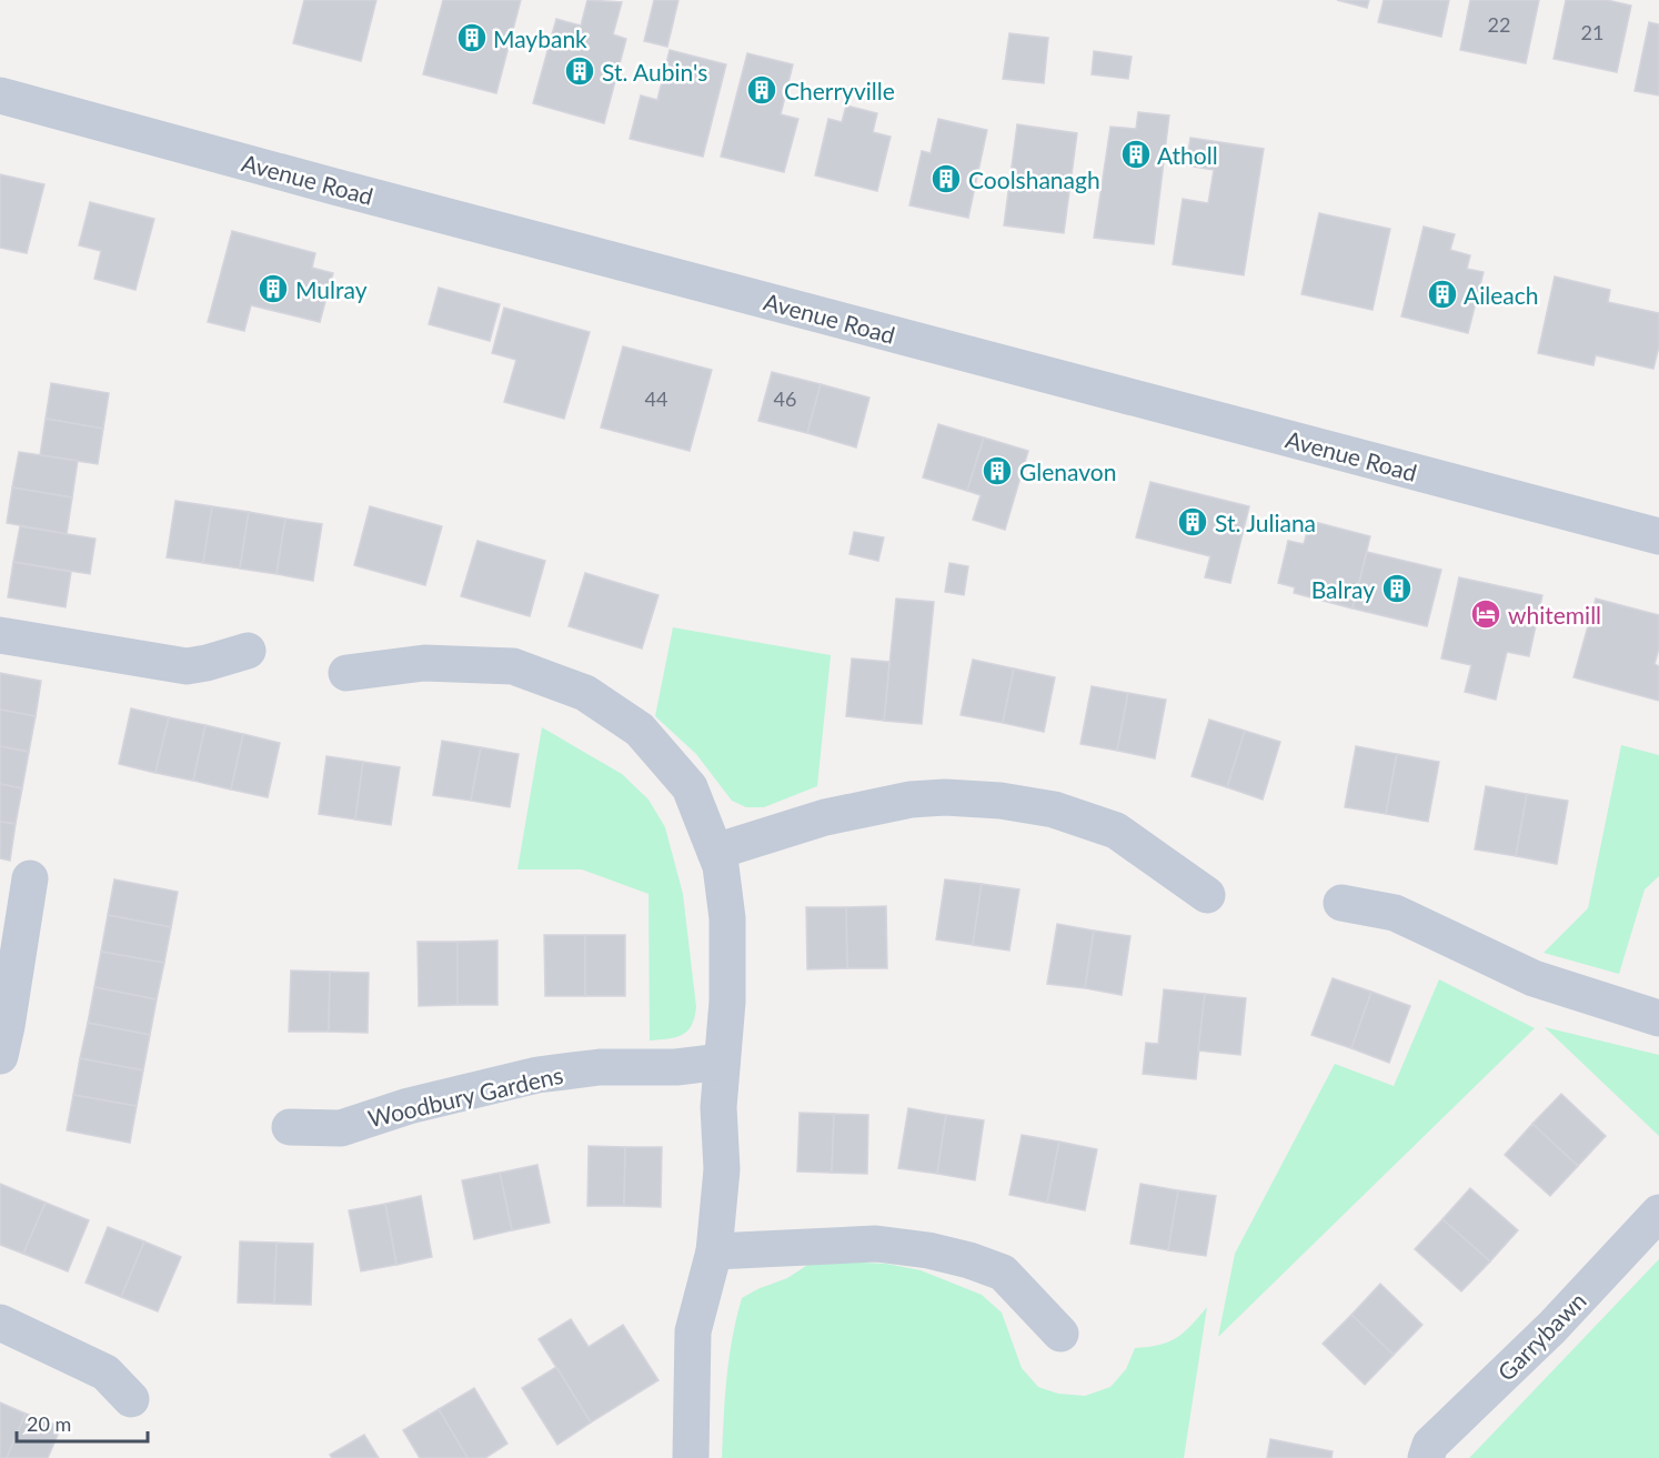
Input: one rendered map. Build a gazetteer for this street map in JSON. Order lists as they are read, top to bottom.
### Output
{
  "streets": {
    "street": ["Avenue Road", "Woodbury Gardens", "Garrybawn"]
  },
  "places": {
    "building": [
      "Maybank",
      "St. Aubin's",
      "Cherryville",
      "Atholl",
      "Coolshanagh",
      "Mulray",
      "Aileach",
      "Glenavon",
      "St. Juliana",
      "Balray"
    ],
    "hotel": ["whitemill"]
  },
  "house_numbers": [
    "22",
    "21",
    "44",
    "46"
  ],
  "scale_bar": "20 m"
}
